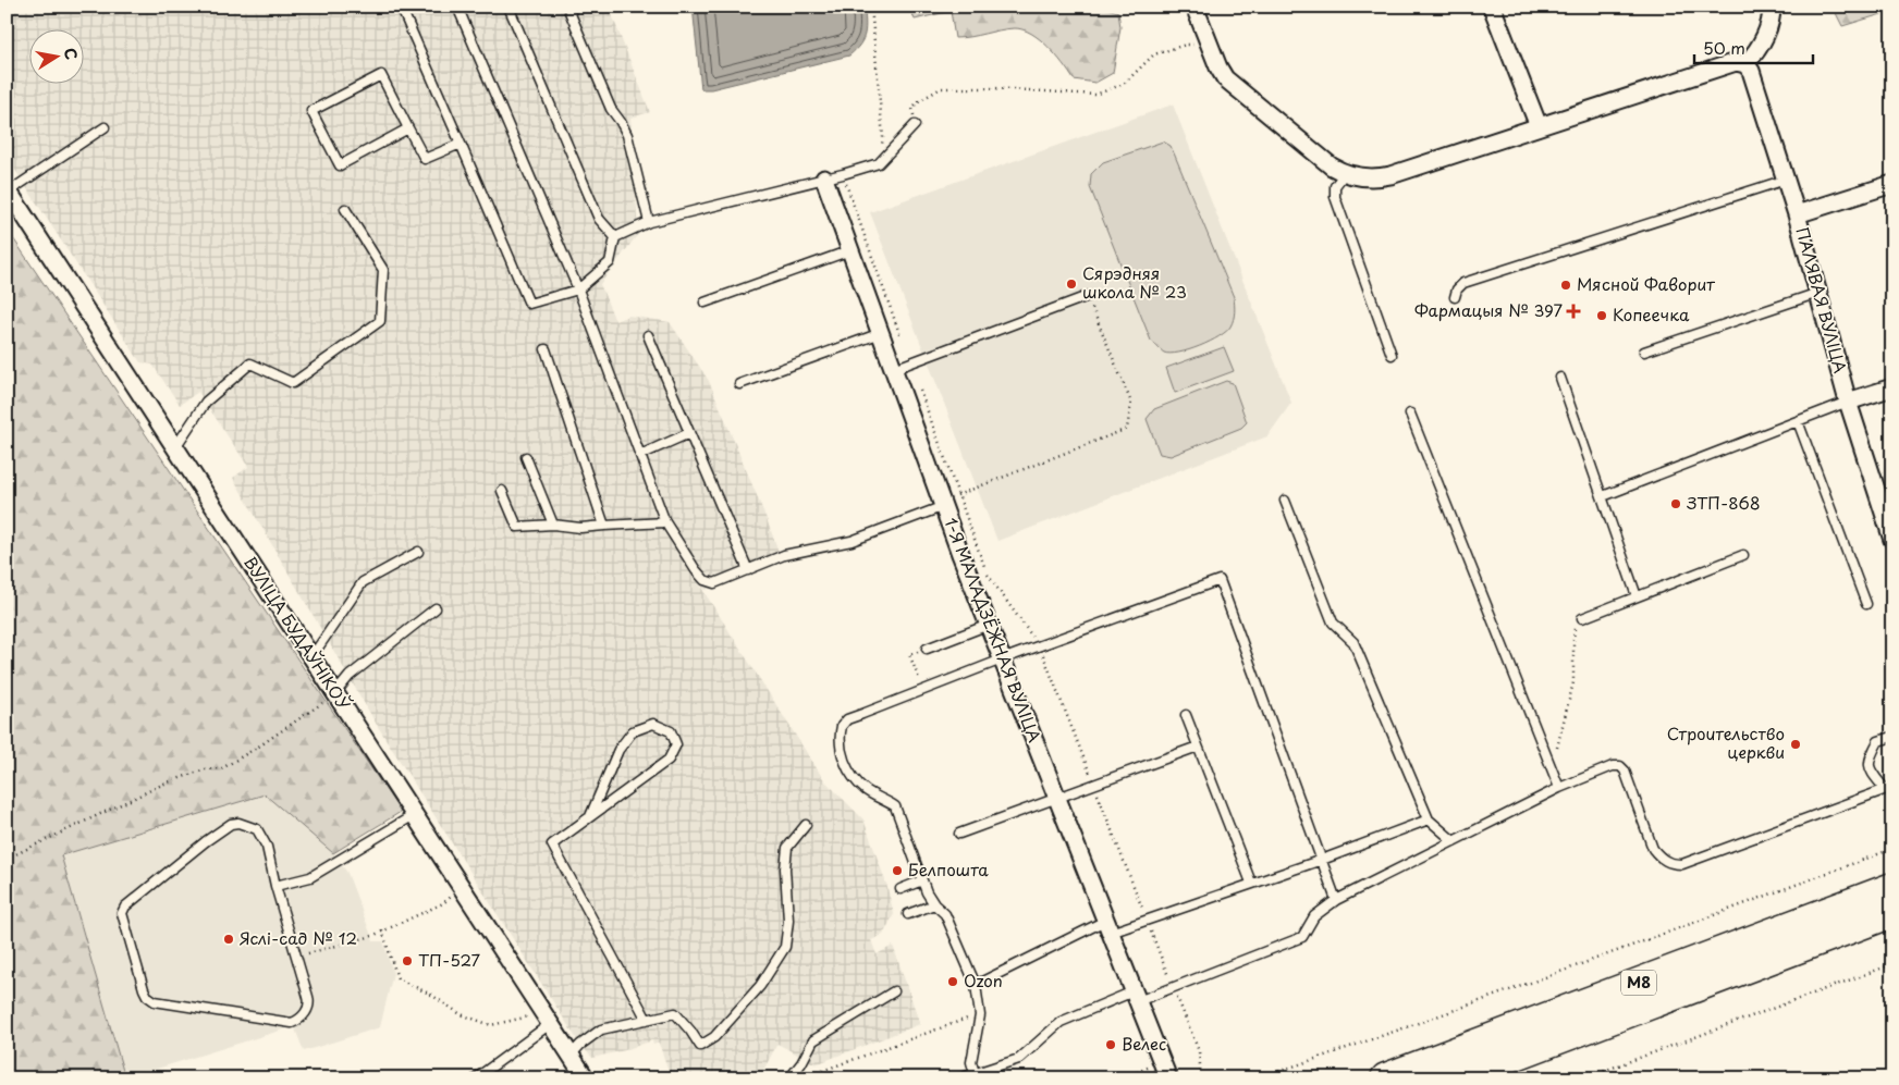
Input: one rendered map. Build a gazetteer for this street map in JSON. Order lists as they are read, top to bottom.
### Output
{
  "streets": {
    "highway": ["М8"],
    "street": ["ПАЛЯВАЯ ВУЛІЦА", "1-Я МАЛАДЗЁЖНАЯ ВУЛІЦА", "ВУЛІЦА БУДАЎНІКОЎ"]
  },
  "places": {
    "other": [
      "Сярэдняя школа № 23",
      "Мясной Фаворит",
      "Копеечка",
      "ЗТП-868",
      "Строительство церкви",
      "Белпошта",
      "Яслі-сад № 12",
      "ТП-527",
      "Ozon",
      "Велес"
    ],
    "health": ["Фармацыя № 397"]
  },
  "scale_bar": "50 m",
  "north": "right"
}
